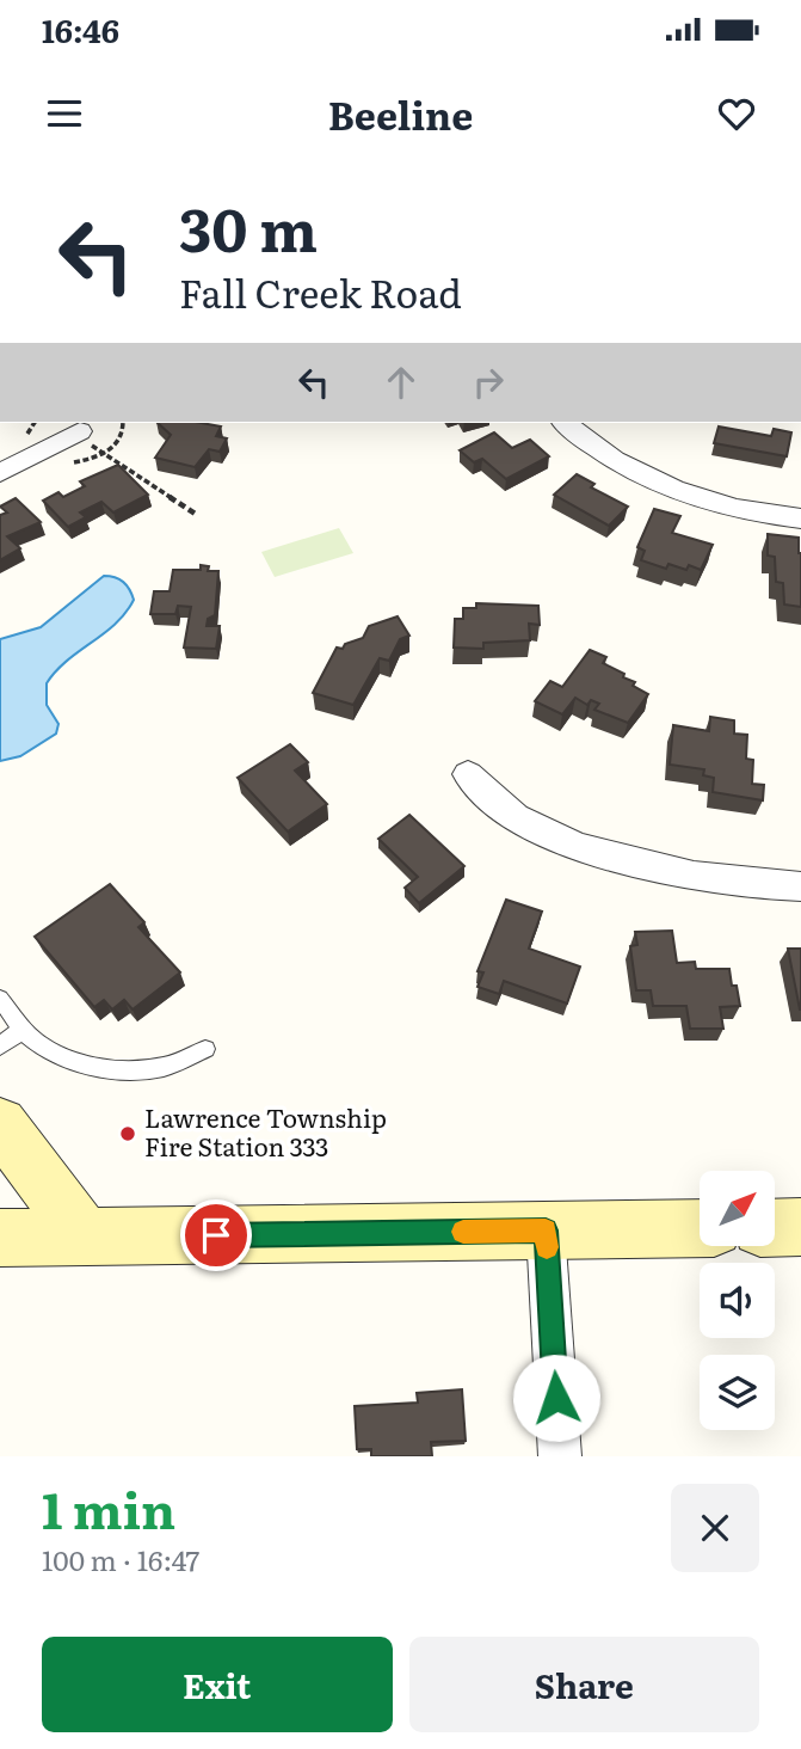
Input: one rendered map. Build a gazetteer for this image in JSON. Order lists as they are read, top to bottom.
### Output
{
  "places": ["Lawrence Township Fire Station 333"],
  "north": "top right",
  "page": {
    "status": "16:46",
    "header": "Beeline",
    "turn": ["30 m", "Fall Creek Road"],
    "heading": ["1 min", "100 m · 16:47"],
    "buttons": ["Exit", "Share"]
  }
}
